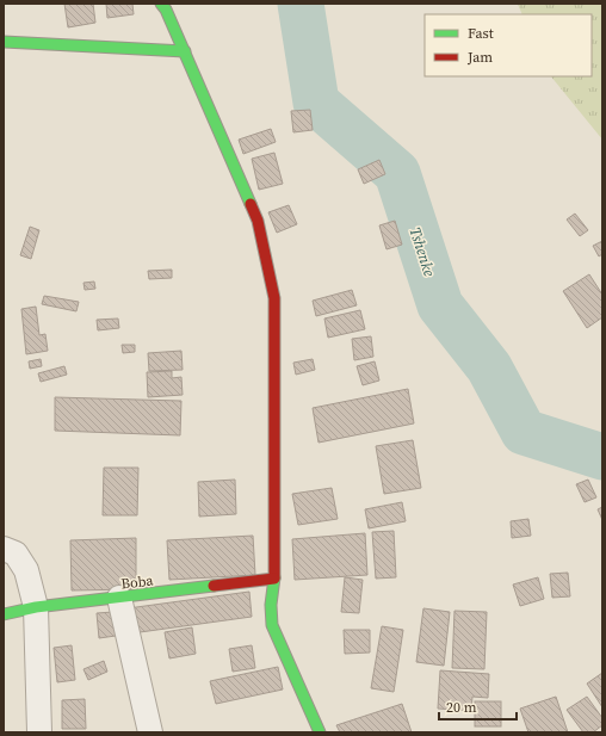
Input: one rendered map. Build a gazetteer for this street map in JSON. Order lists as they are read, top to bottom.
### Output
{
  "streets": {
    "street": ["Boba"]
  },
  "water": ["Tshenke"],
  "legend": ["Fast", "Jam"],
  "scale_bar": "20 m"
}
